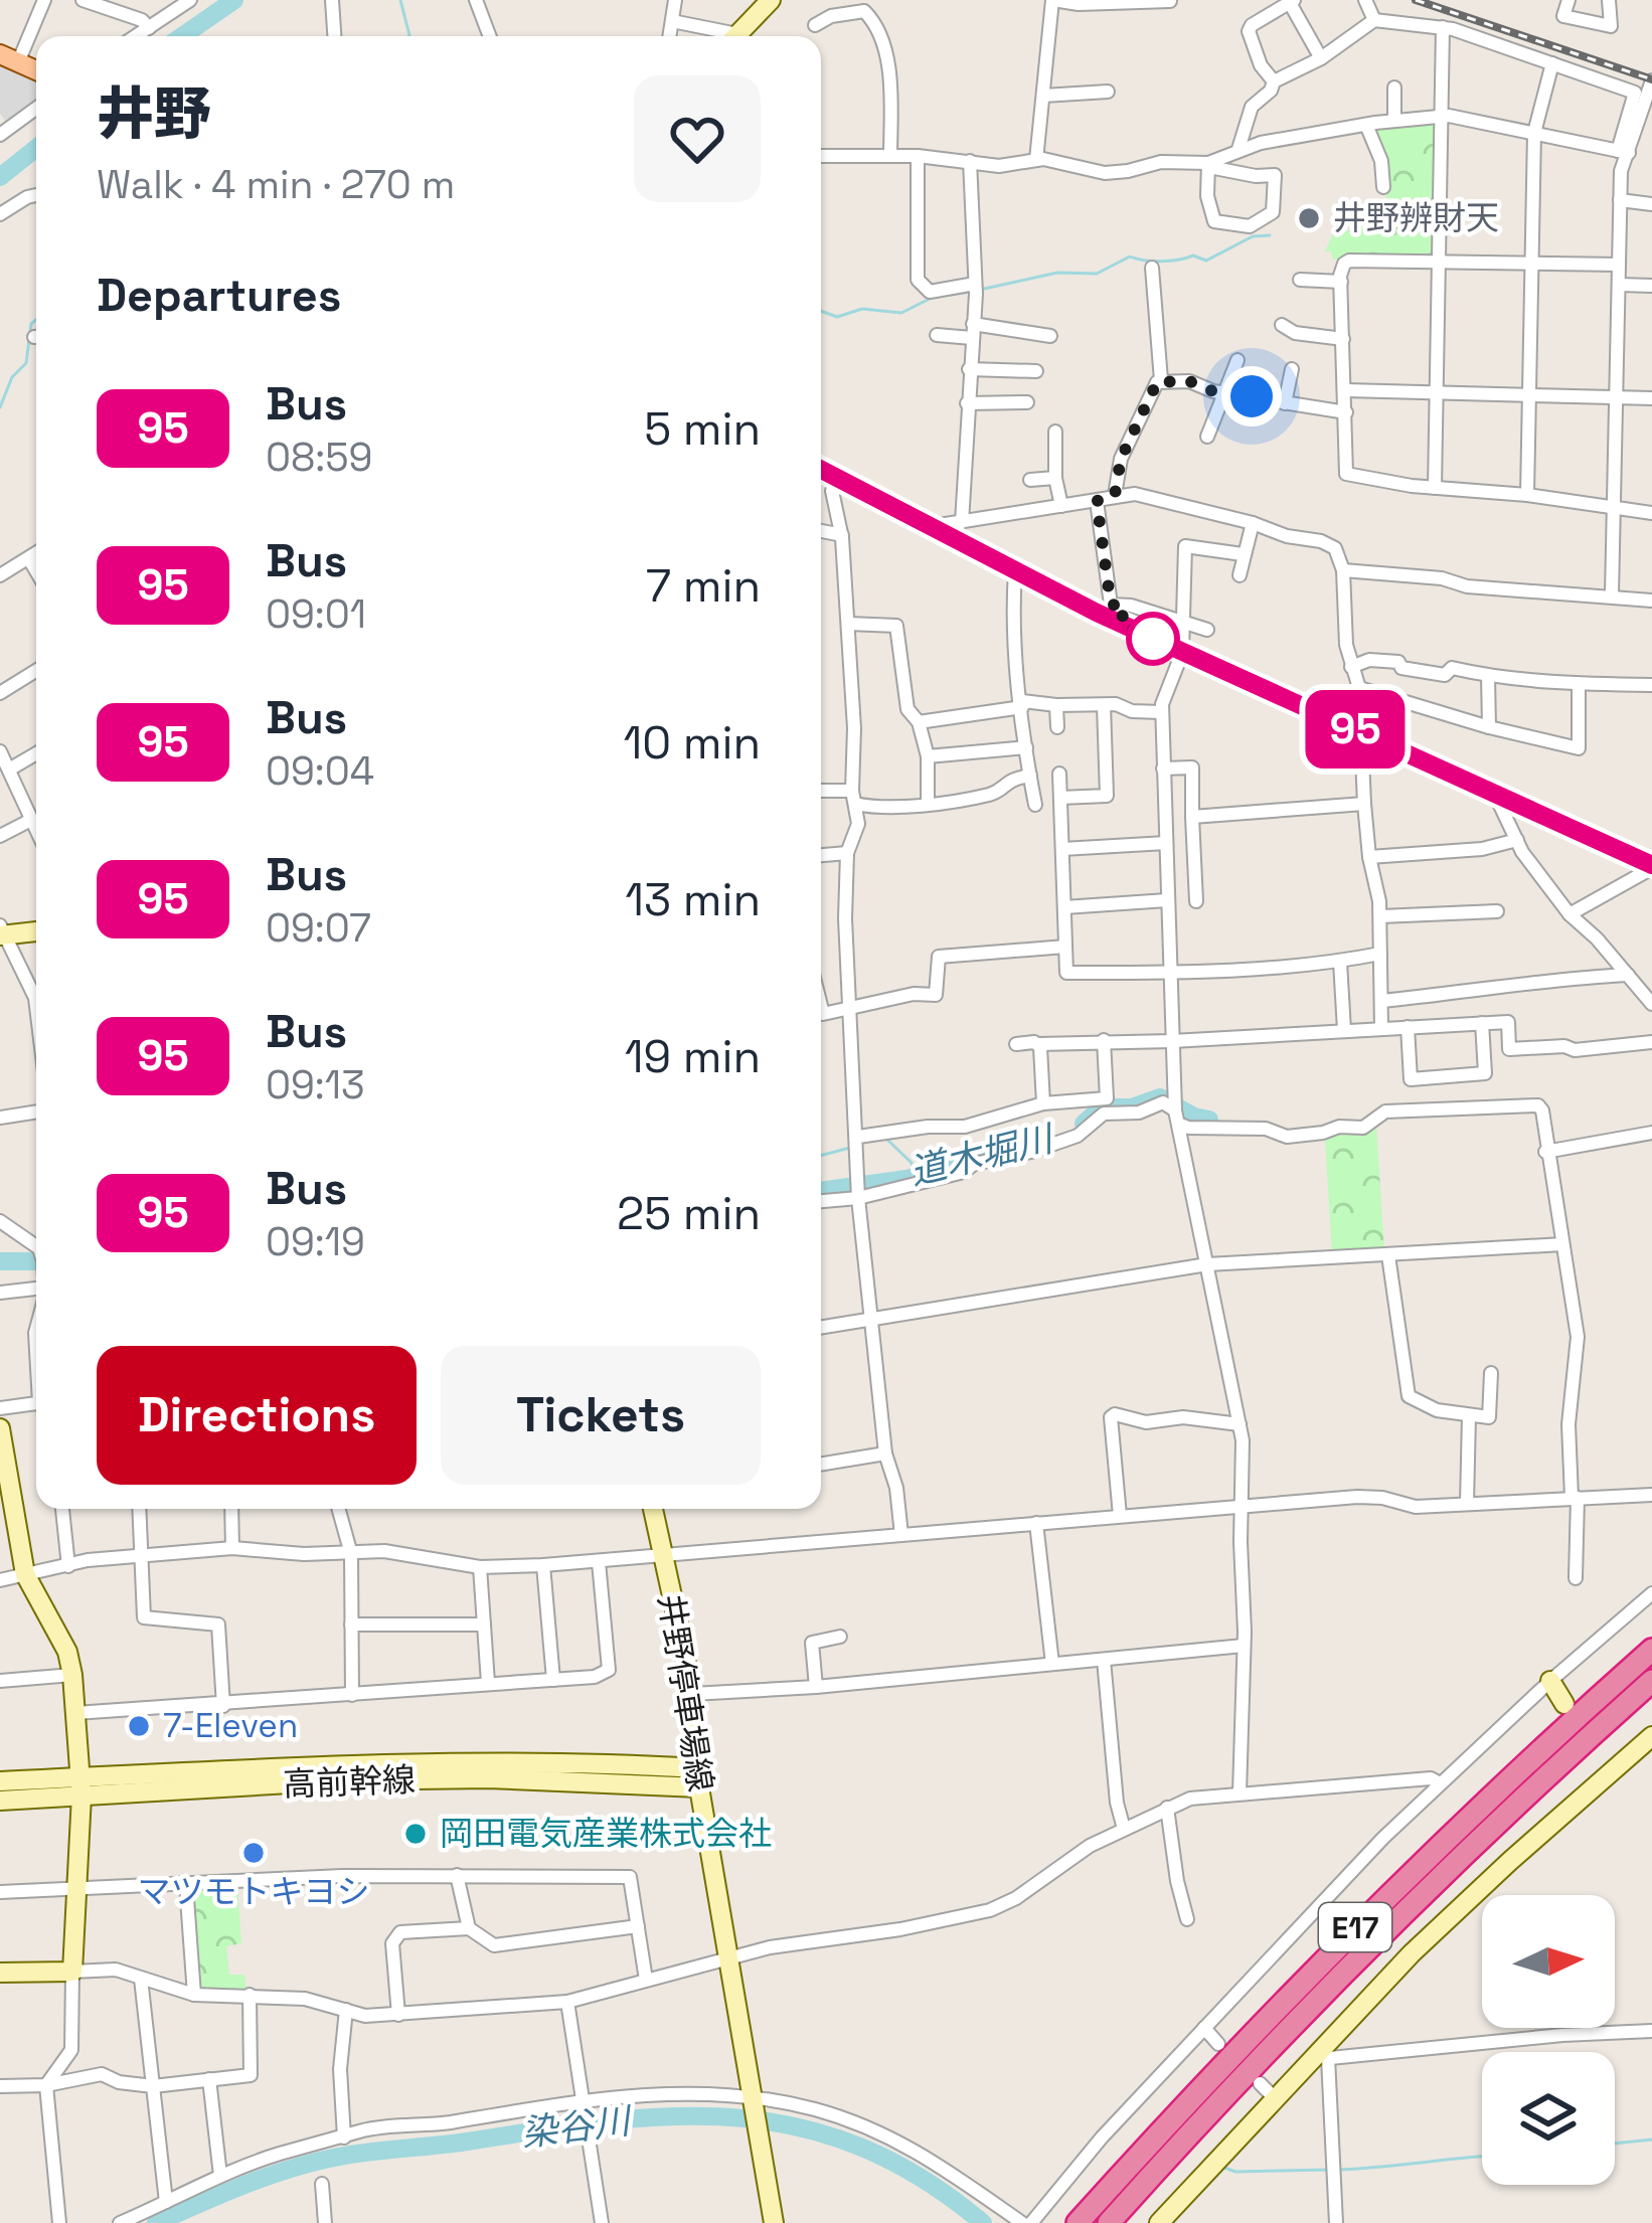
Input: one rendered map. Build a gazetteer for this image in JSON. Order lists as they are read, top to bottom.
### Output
{
  "streets": {
    "highway": ["E17"],
    "street": ["井野停車場線", "高前幹線"]
  },
  "crossings": [
    ["井野停車場線", "高前幹線"]
  ],
  "water": ["道木堀川", "染谷川"],
  "places": [
    "井野辨財天",
    "7-Eleven",
    "岡田電気産業株式会社",
    "マツモトキヨシ"
  ],
  "lines": ["bus line 95"],
  "north": "right",
  "page": {
    "on_map": "95",
    "heading": [
      ["井野", "Walk · 4 min · 270 m"],
      "Departures"
    ],
    "list": [
      {
        "mark": "95",
        "name": "Bus",
        "note": "08:59",
        "value": "5 min"
      },
      {
        "mark": "95",
        "name": "Bus",
        "note": "09:01",
        "value": "7 min"
      },
      {
        "mark": "95",
        "name": "Bus",
        "note": "09:04",
        "value": "10 min"
      },
      {
        "mark": "95",
        "name": "Bus",
        "note": "09:07",
        "value": "13 min"
      },
      {
        "mark": "95",
        "name": "Bus",
        "note": "09:13",
        "value": "19 min"
      },
      {
        "mark": "95",
        "name": "Bus",
        "note": "09:19",
        "value": "25 min"
      }
    ],
    "buttons": ["Directions", "Tickets"]
  }
}
